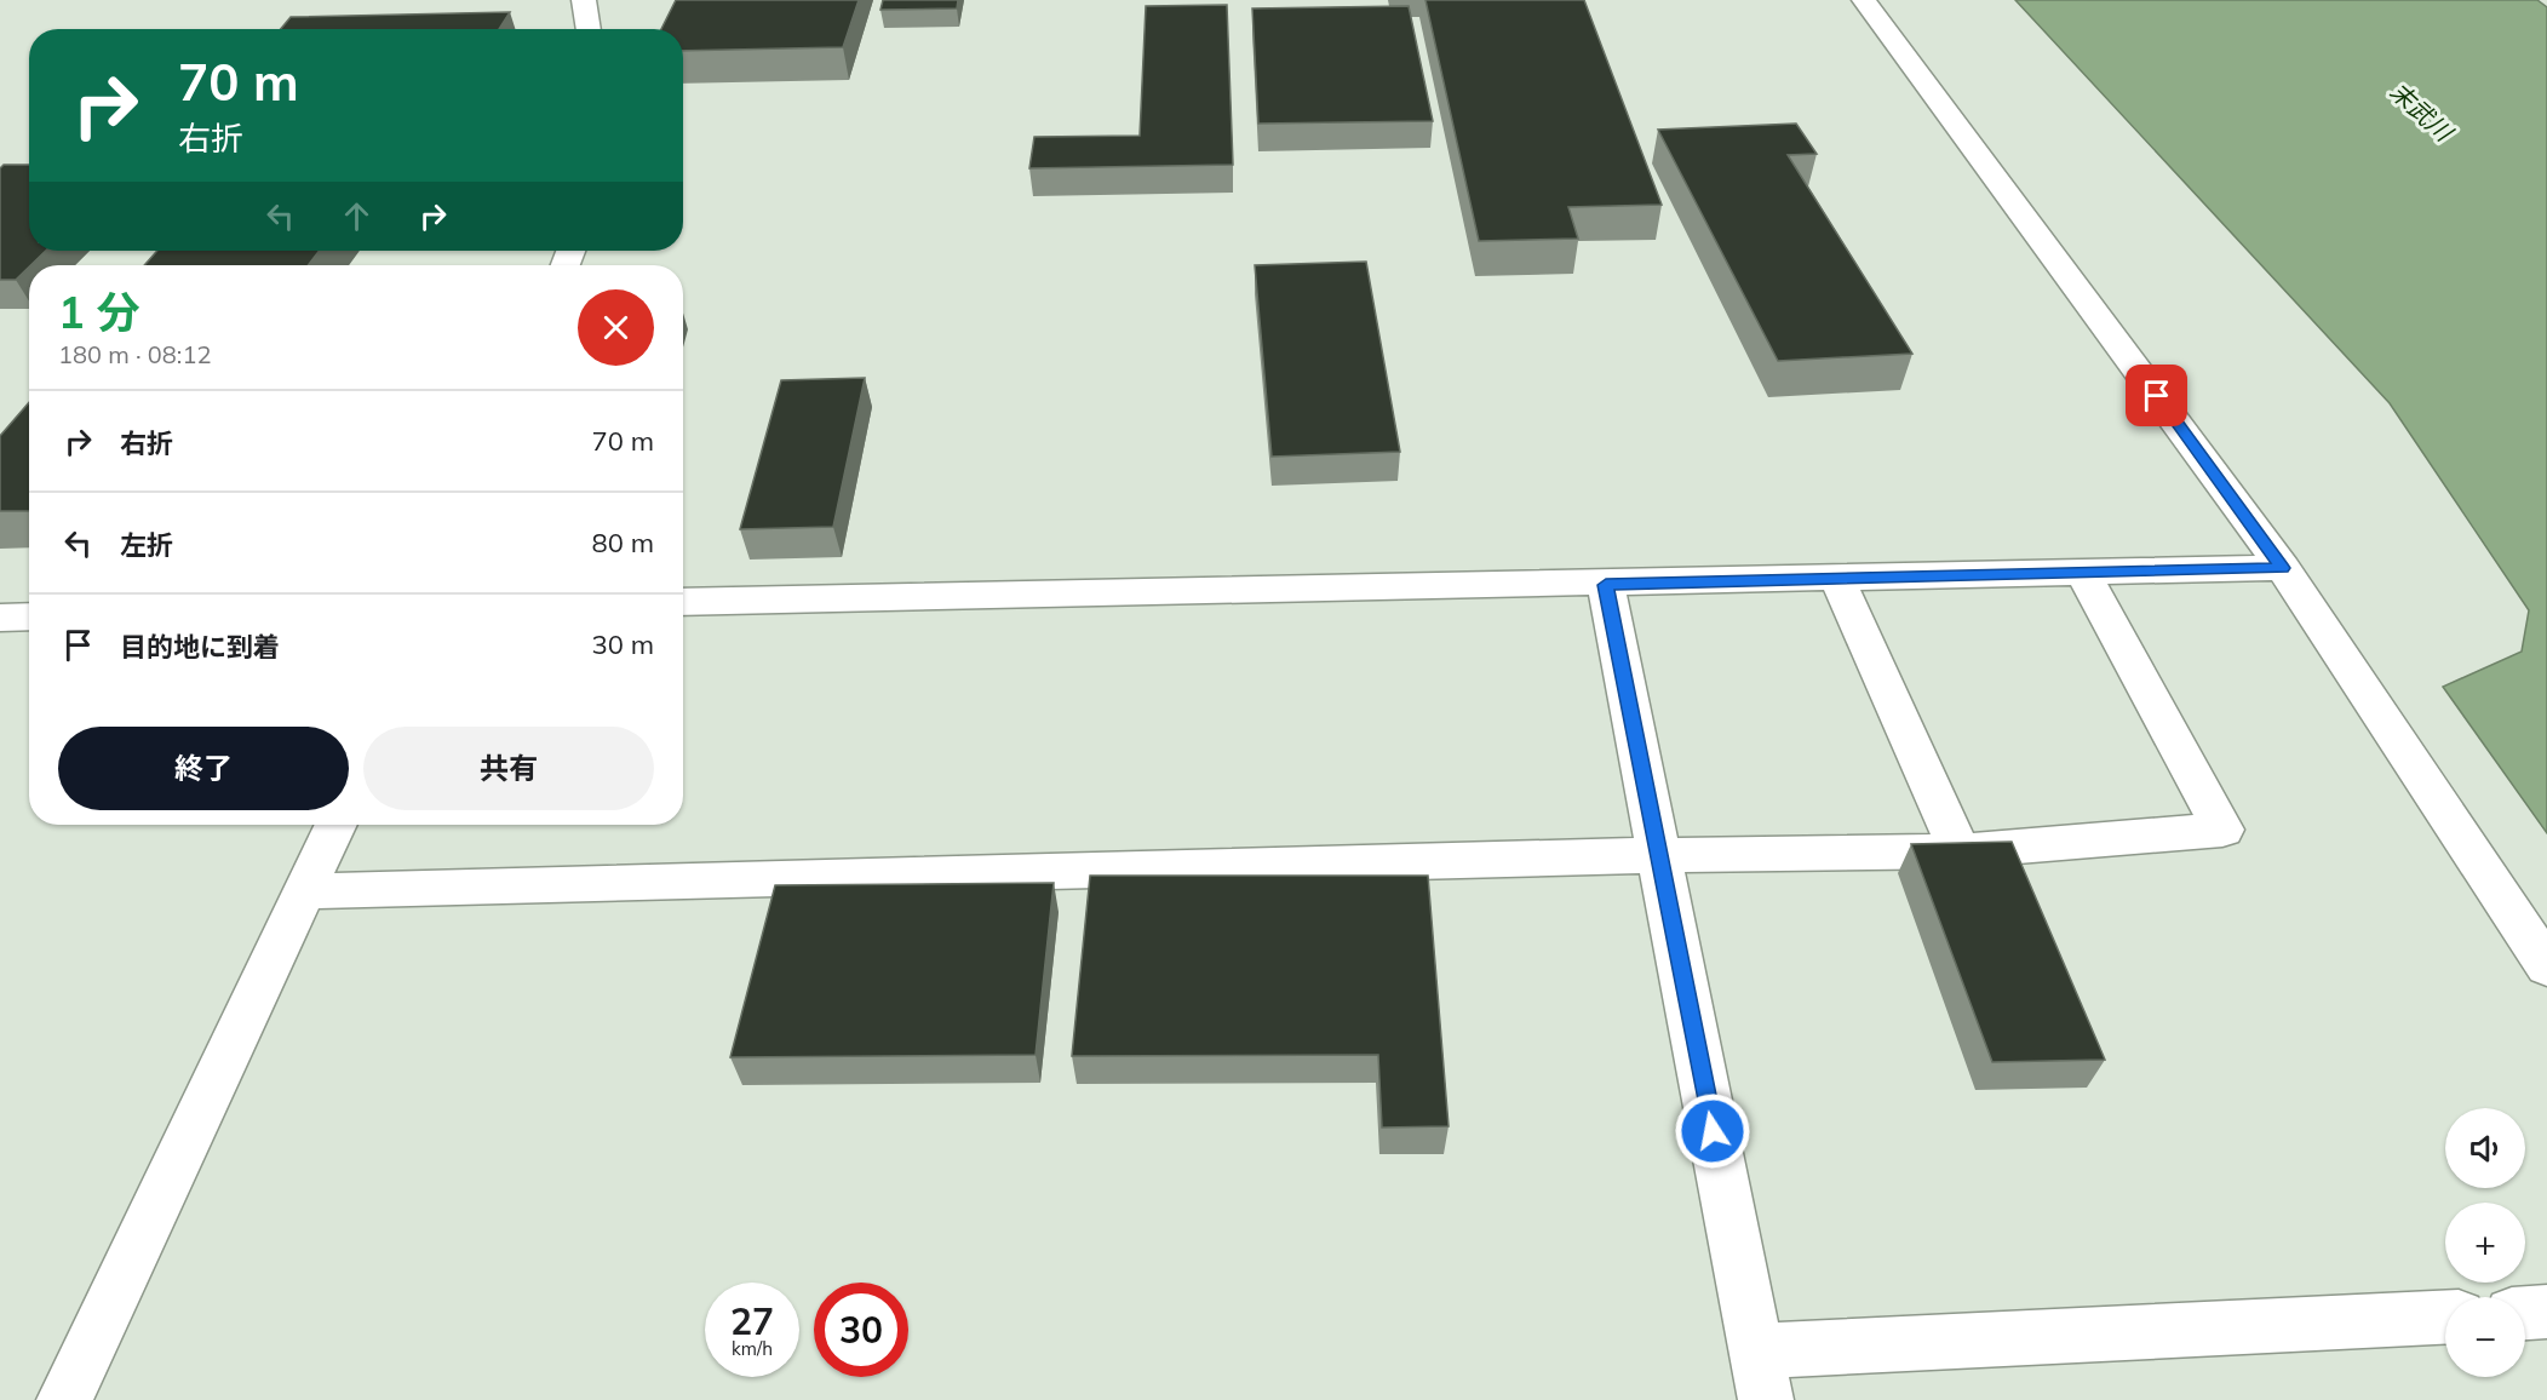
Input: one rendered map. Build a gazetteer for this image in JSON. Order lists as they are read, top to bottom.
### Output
{
  "water": ["末武川"],
  "page": {
    "turn": ["70 m", "右折"],
    "heading": ["1 分", "180 m · 08:12"],
    "list": [
      {
        "name": "右折",
        "value": "70 m"
      },
      {
        "name": "左折",
        "value": "80 m"
      },
      {
        "name": "目的地に到着",
        "value": "30 m"
      }
    ],
    "buttons": ["終了", "共有"],
    "map_buttons": ["+", "−"],
    "speed": "27 km/h",
    "limit": "30"
  }
}
